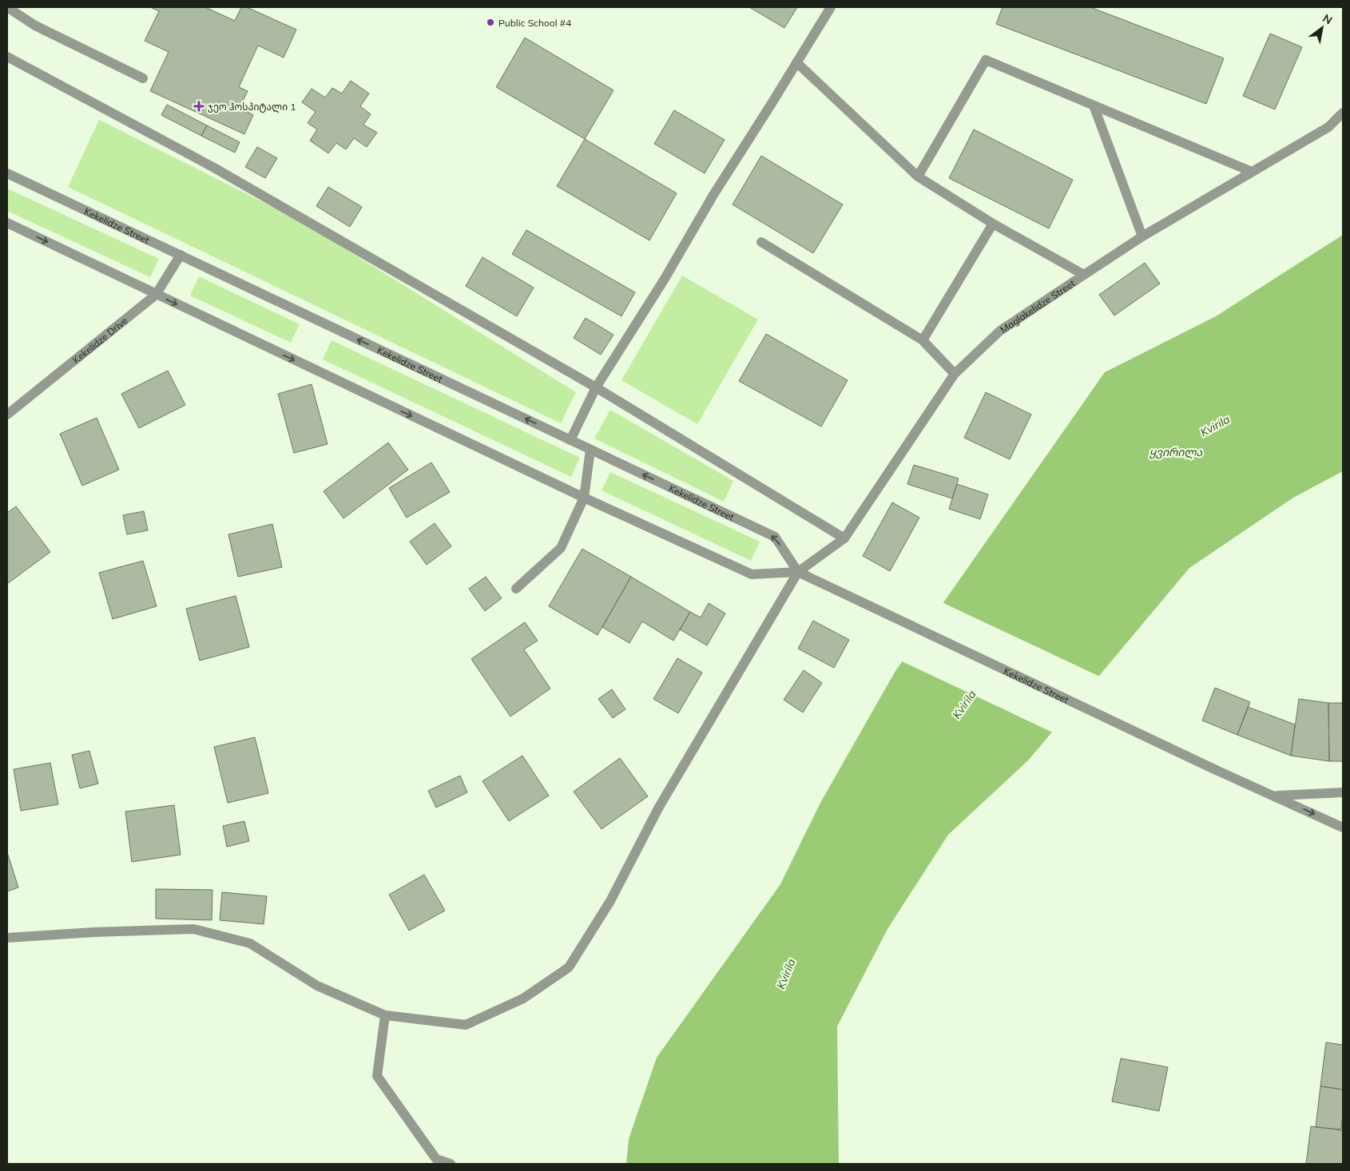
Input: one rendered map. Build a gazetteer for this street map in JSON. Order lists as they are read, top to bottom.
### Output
{
  "streets": {
    "street": ["Kekelidze Street", "Maglakelidze Street", "Kekelidze Drive"]
  },
  "crossings": [
    ["Kekelidze Street", "Maglakelidze Street"],
    ["Kekelidze Street", "Kekelidze Drive"]
  ],
  "water": ["Kvirila", "ყვირილა"],
  "places": {
    "other": ["Public School #4"],
    "health": ["ჯეო ჰოსპიტალი 1"]
  },
  "north": "top right"
}
